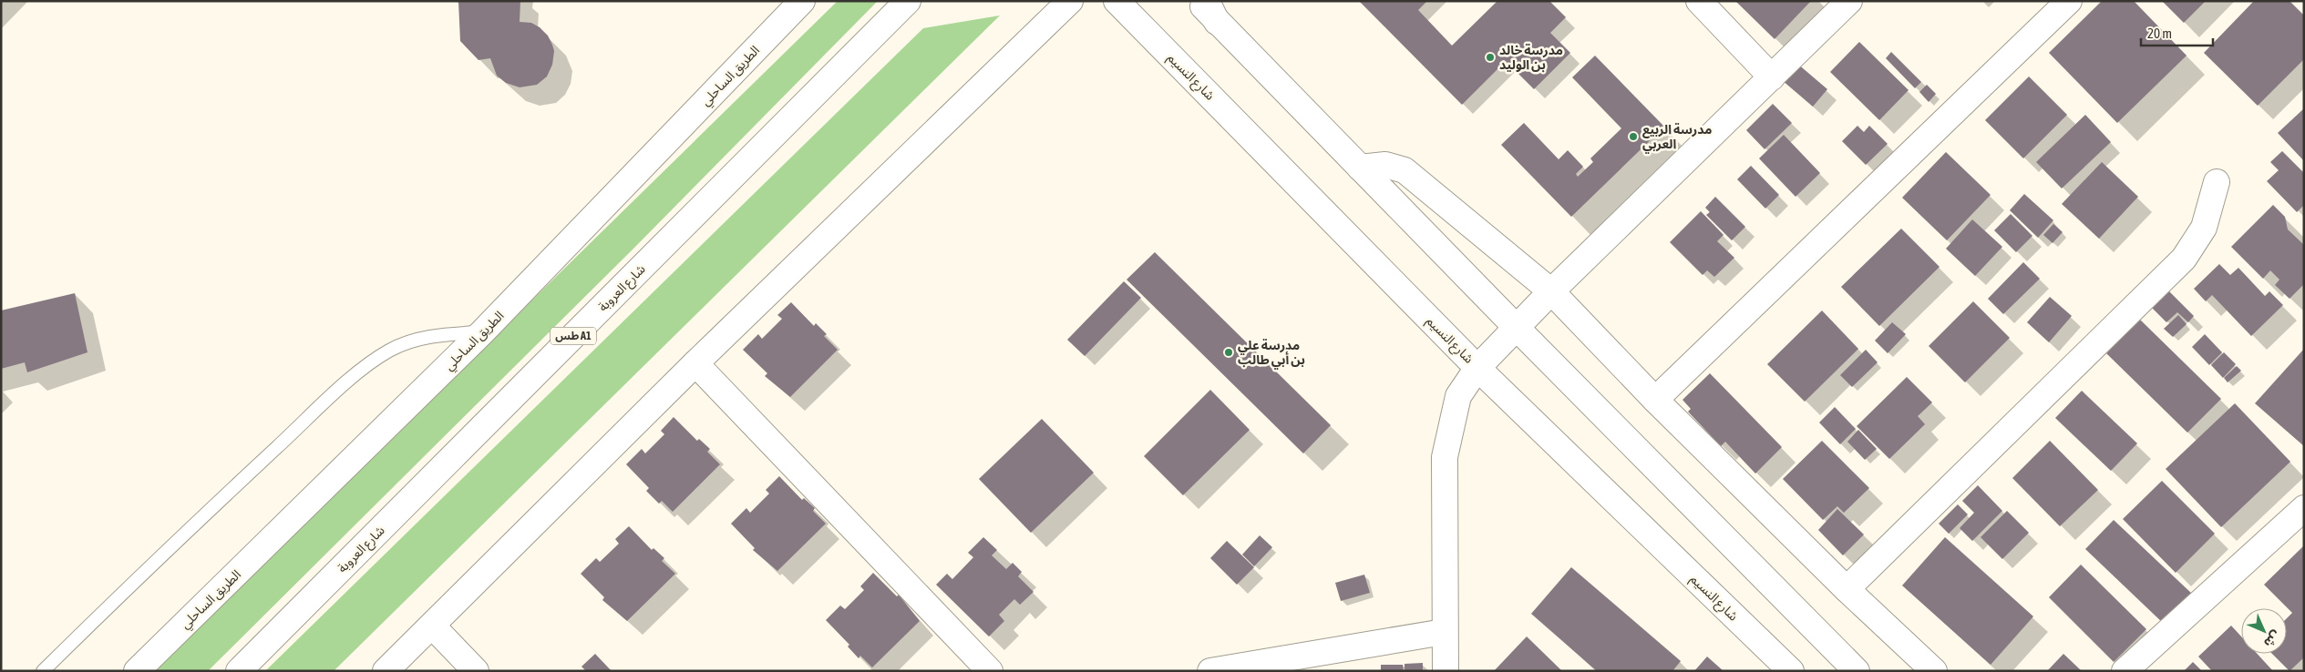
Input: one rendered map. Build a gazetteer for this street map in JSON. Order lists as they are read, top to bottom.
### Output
{
  "streets": {
    "main road": [
      "الطريق الساحلي",
      "شارع النسيم",
      "شارع العروبة",
      "طس A1"
    ]
  },
  "places": ["مدرسة خالد بن الوليد", "مدرسة الربيع العربي", "مدرسة علي بن أبي طالب"],
  "scale_bar": "20 m",
  "north": "bottom right"
}
